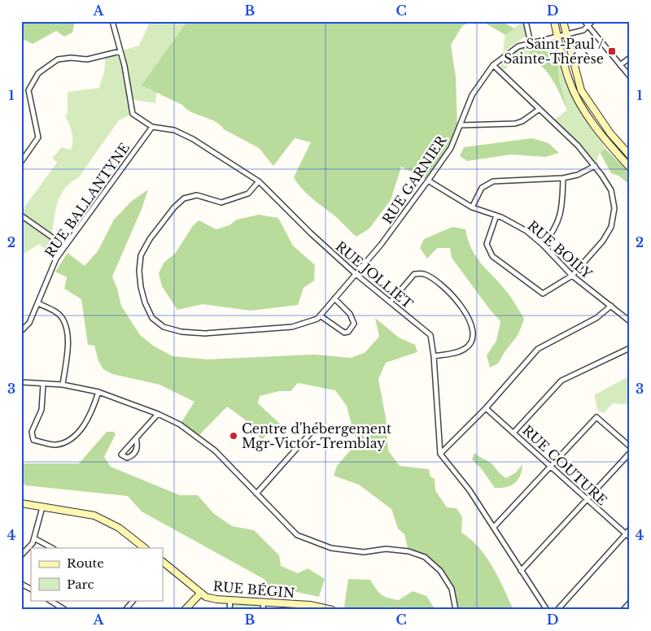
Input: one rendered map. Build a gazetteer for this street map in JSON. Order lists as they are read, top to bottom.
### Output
{
  "streets": {
    "street": [
      "RUE GARNIER",
      "RUE BALLANTYNE",
      "RUE BOILY",
      "RUE JOLLIET",
      "RUE COUTURE",
      "RUE BÉGIN"
    ]
  },
  "crossings": [
    ["RUE GARNIER", "RUE BOILY"],
    ["RUE GARNIER", "RUE JOLLIET"],
    ["RUE BALLANTYNE", "RUE JOLLIET"]
  ],
  "places": {
    "transit": ["Saint-Paul / Sainte-Thérèse"],
    "other": ["Centre d'hébergement Mgr-Victor-Tremblay"]
  },
  "legend": ["Route", "Parc"],
  "grid": {
    "columns": [
      "A",
      "B",
      "C",
      "D"
    ],
    "rows": [
      "1",
      "2",
      "3",
      "4"
    ]
  }
}
